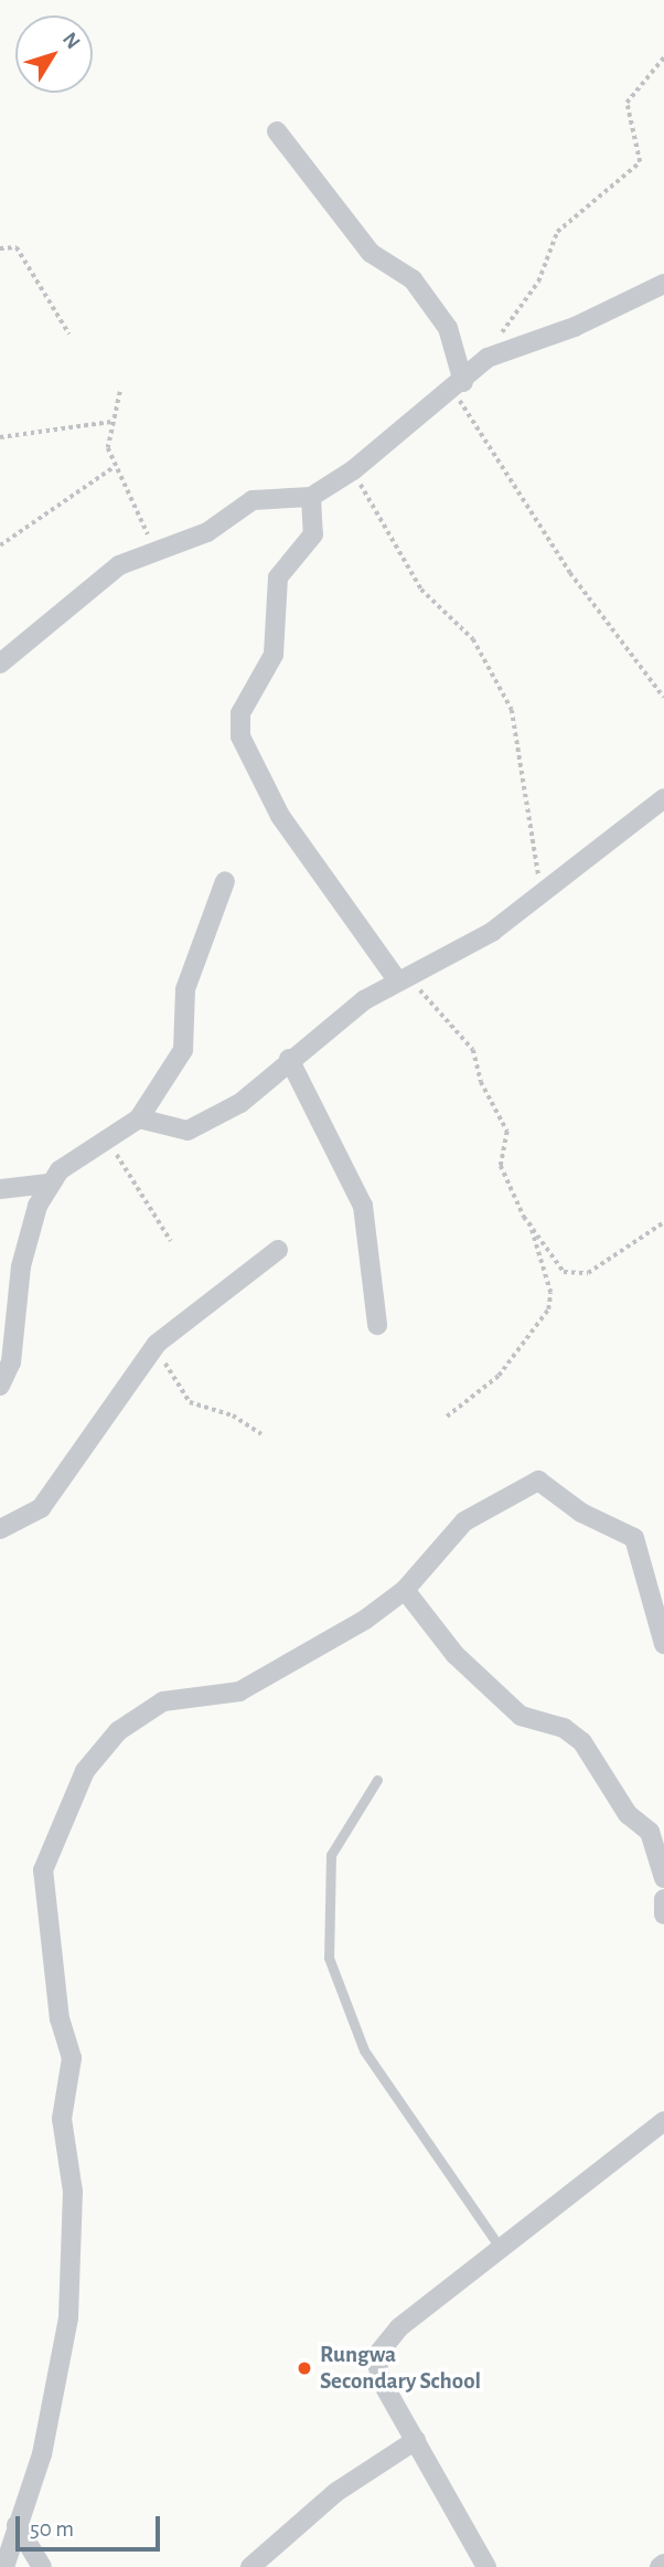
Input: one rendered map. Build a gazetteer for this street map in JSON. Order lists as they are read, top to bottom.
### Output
{
  "places": ["Rungwa Secondary School"],
  "scale_bar": "50 m",
  "north": "top right"
}
